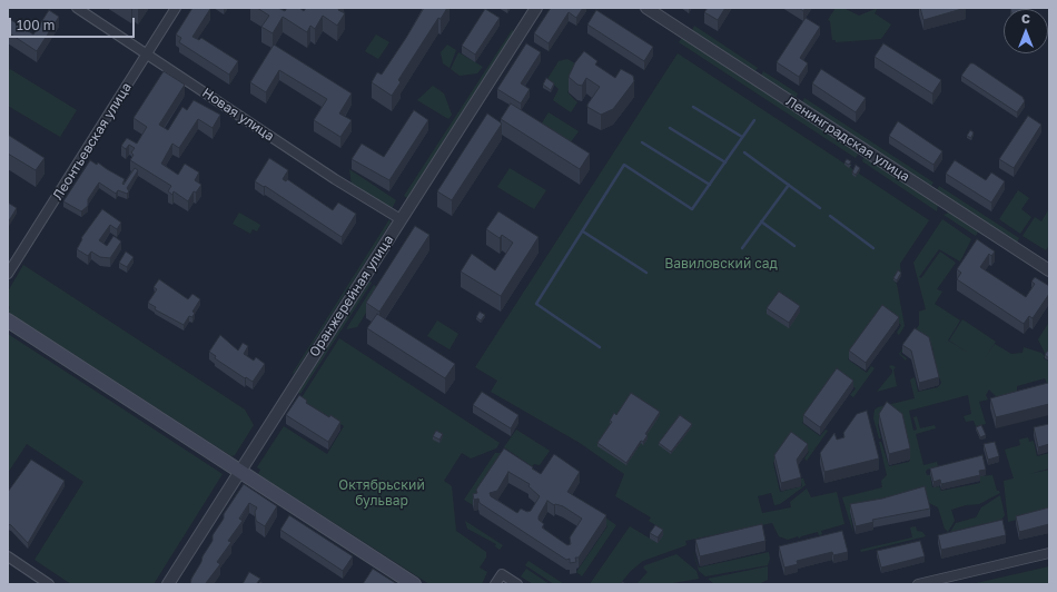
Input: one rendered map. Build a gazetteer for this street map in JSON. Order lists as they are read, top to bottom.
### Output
{
  "streets": {
    "street": [
      "Новая улица",
      "Ленинградская улица",
      "Леонтьевская улица",
      "Оранжерейная улица"
    ]
  },
  "crossings": [
    ["Новая улица", "Леонтьевская улица"],
    ["Новая улица", "Оранжерейная улица"]
  ],
  "parks": ["Вавиловский сад", "Октябрьский бульвар"],
  "scale_bar": "100 m",
  "north": "top"
}
